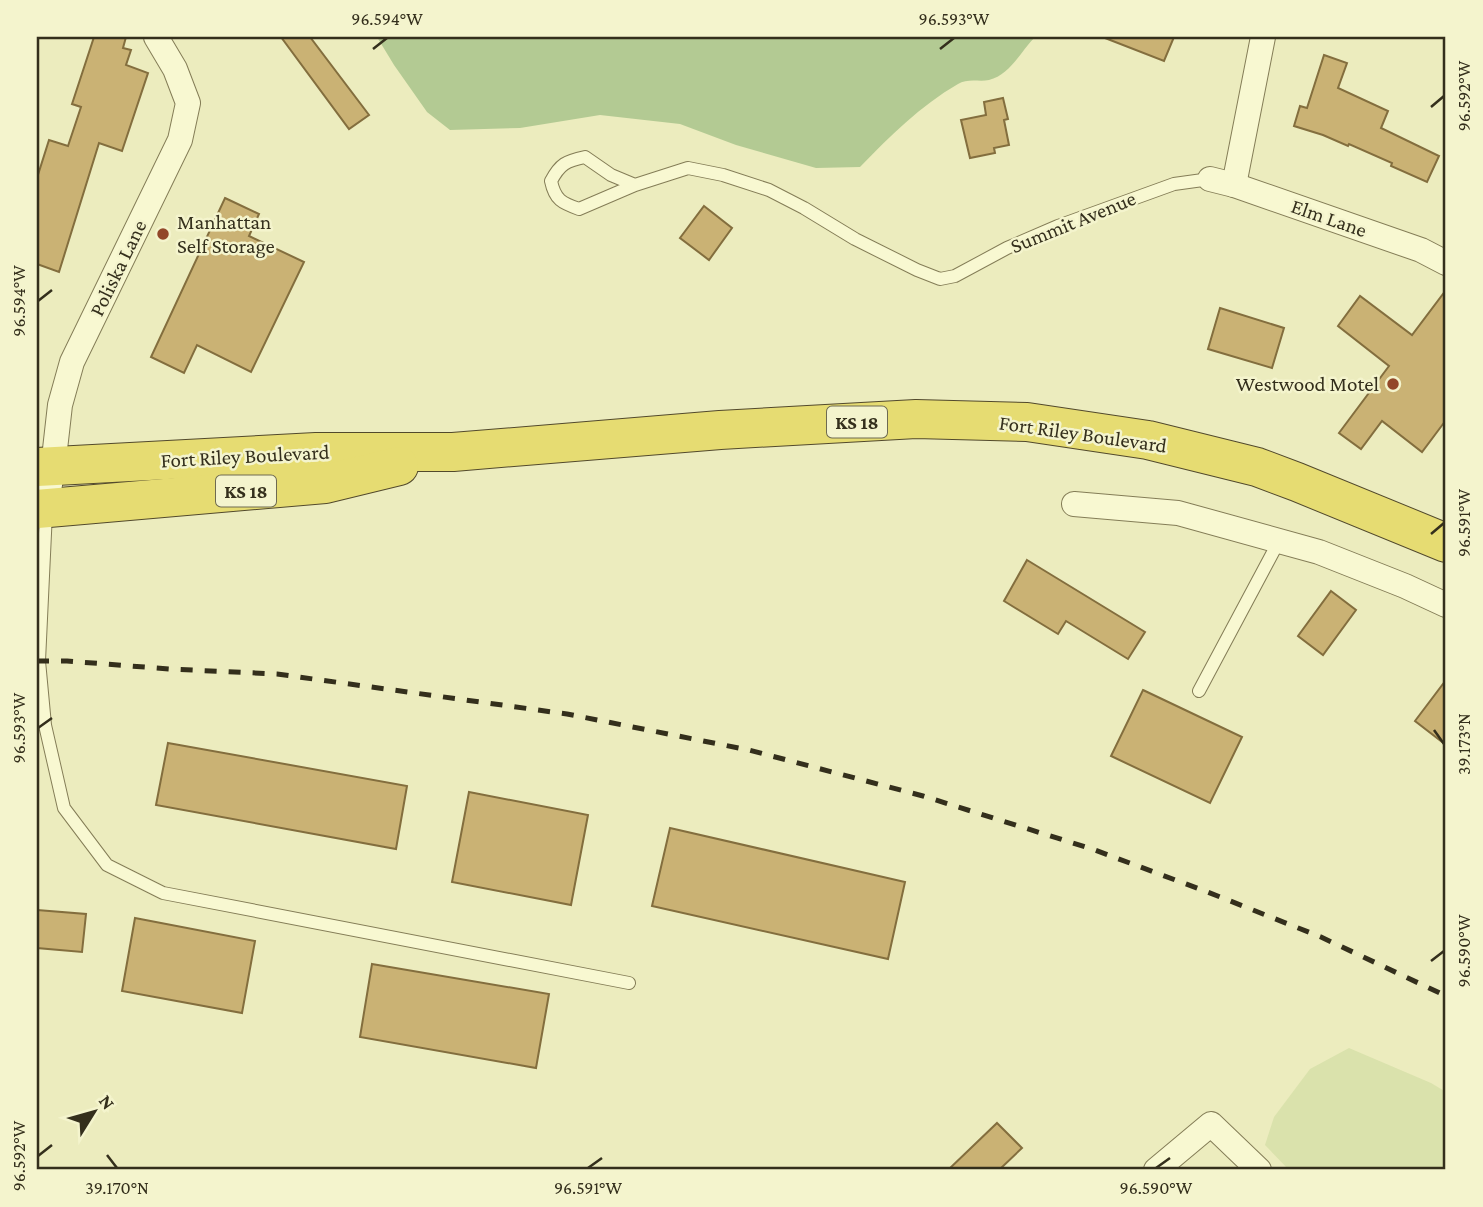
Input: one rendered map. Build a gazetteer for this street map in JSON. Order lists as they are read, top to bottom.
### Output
{
  "streets": {
    "highway": ["KS 18", "Fort Riley Boulevard"],
    "street": ["Elm Lane", "Poliska Lane"],
    "lane": ["Summit Avenue"]
  },
  "crossings": [
    ["Elm Lane", "Summit Avenue"],
    ["Poliska Lane", "Fort Riley Boulevard"]
  ],
  "places": ["Manhattan Self Storage", "Westwood Motel"],
  "north": "top right",
  "coordinates": [
    "96.594°W",
    "96.593°W",
    "96.592°W",
    "96.591°W",
    "39.173°N",
    "96.590°W",
    "39.170°N"
  ]
}
